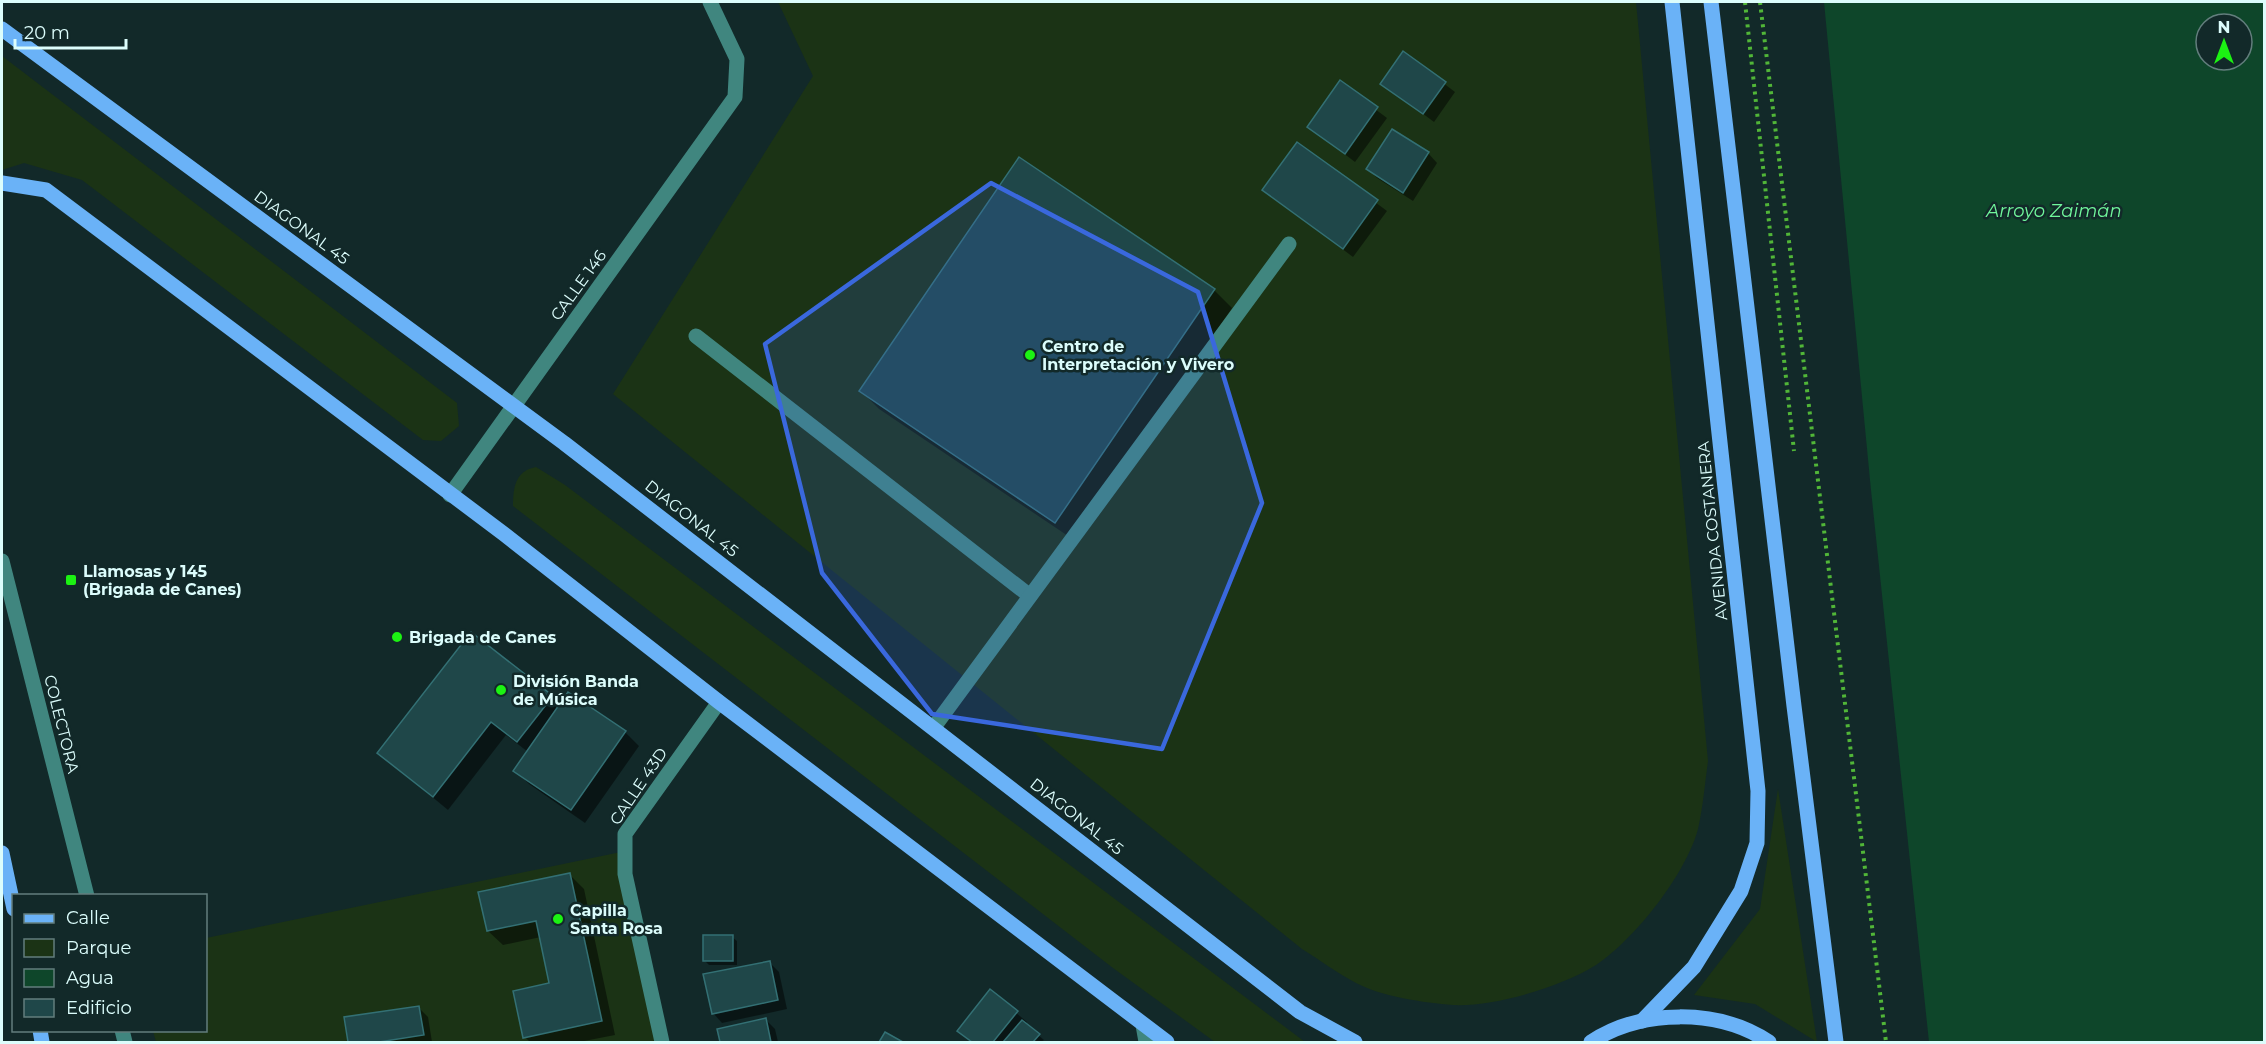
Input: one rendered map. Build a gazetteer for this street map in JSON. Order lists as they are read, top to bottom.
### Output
{
  "streets": {
    "main road": ["DIAGONAL 45", "AVENIDA COSTANERA"],
    "street": ["CALLE 146", "COLECTORA", "CALLE 43D"]
  },
  "crossings": [
    ["DIAGONAL 45", "CALLE 146"]
  ],
  "water": ["Arroyo Zaimán"],
  "places": {
    "other": [
      "Centro de Interpretación y Vivero",
      "Brigada de Canes",
      "División Banda de Música",
      "Capilla Santa Rosa"
    ],
    "transit": ["Llamosas y 145 (Brigada de Canes)"]
  },
  "legend": [
    "Calle",
    "Parque",
    "Agua",
    "Edificio"
  ],
  "scale_bar": "20 m",
  "north": "top"
}
